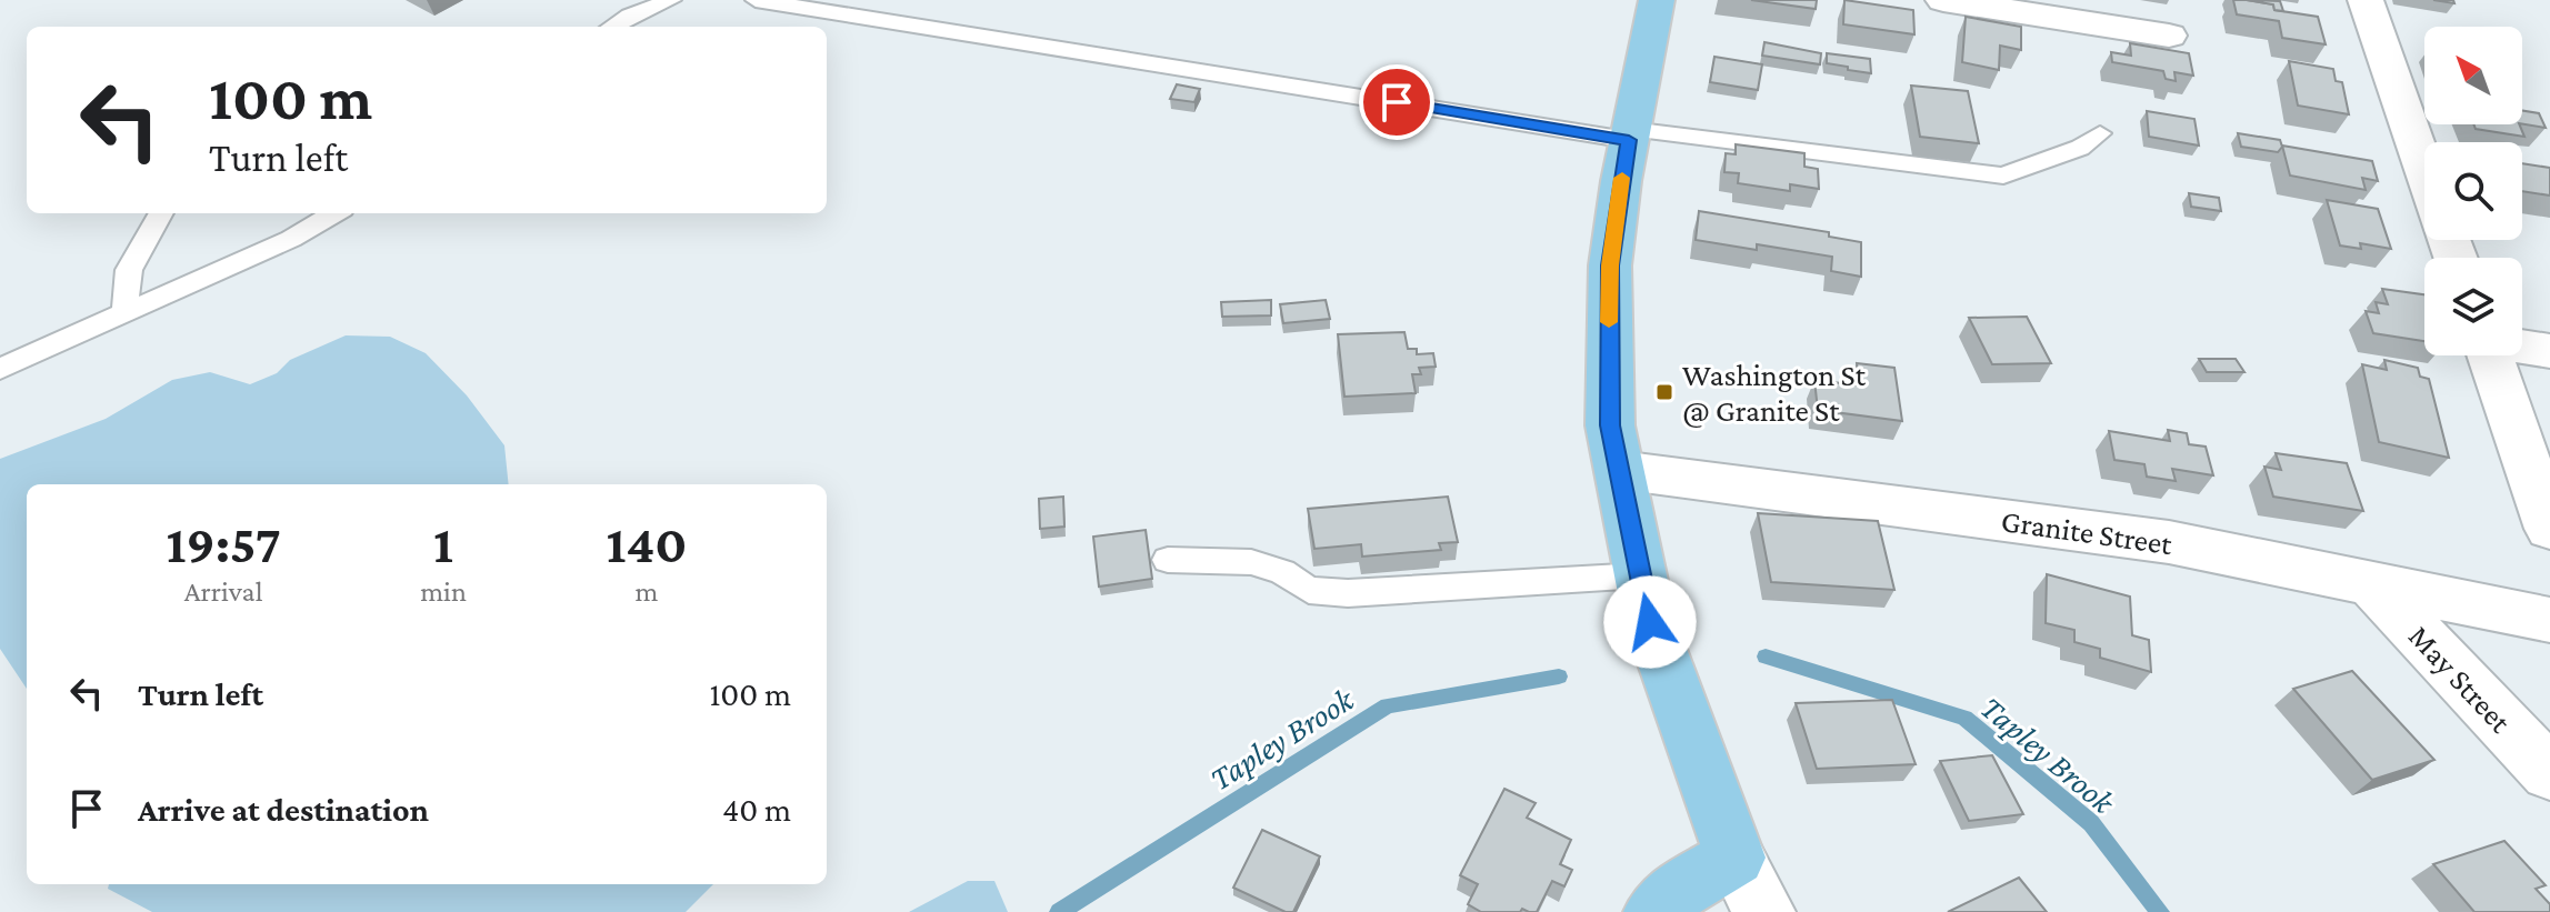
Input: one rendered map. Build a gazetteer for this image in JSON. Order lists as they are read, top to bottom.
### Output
{
  "streets": {
    "street": ["Granite Street", "May Street"]
  },
  "crossings": [
    ["Granite Street", "May Street"]
  ],
  "water": ["Tapley Brook"],
  "places": {
    "transit": ["Washington St @ Granite St"]
  },
  "north": "top left",
  "page": {
    "turn": ["100 m", "Turn left"],
    "eta": [
      "19:57",
      "Arrival",
      "1",
      "min",
      "140",
      "m"
    ],
    "list": [
      {
        "name": "Turn left",
        "value": "100 m"
      },
      {
        "name": "Arrive at destination",
        "value": "40 m"
      }
    ]
  }
}
